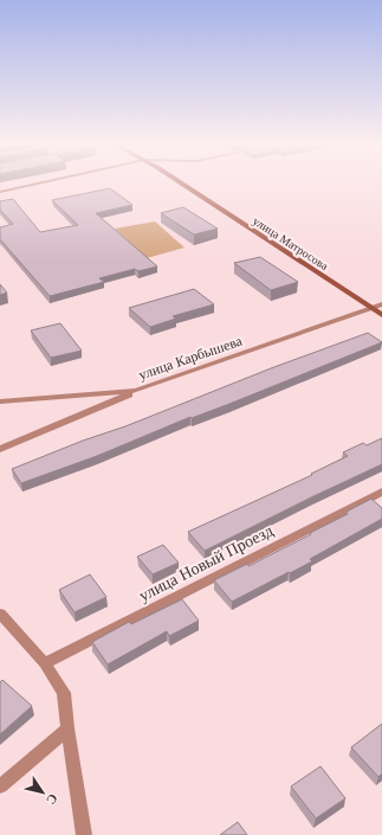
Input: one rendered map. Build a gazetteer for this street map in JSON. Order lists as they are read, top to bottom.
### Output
{
  "streets": {
    "street": ["улица Матросова", "улица Карбышева", "улица Новый Проезд"]
  },
  "crossings": [
    ["улица Матросова", "улица Карбышева"]
  ],
  "north": "bottom right"
}
